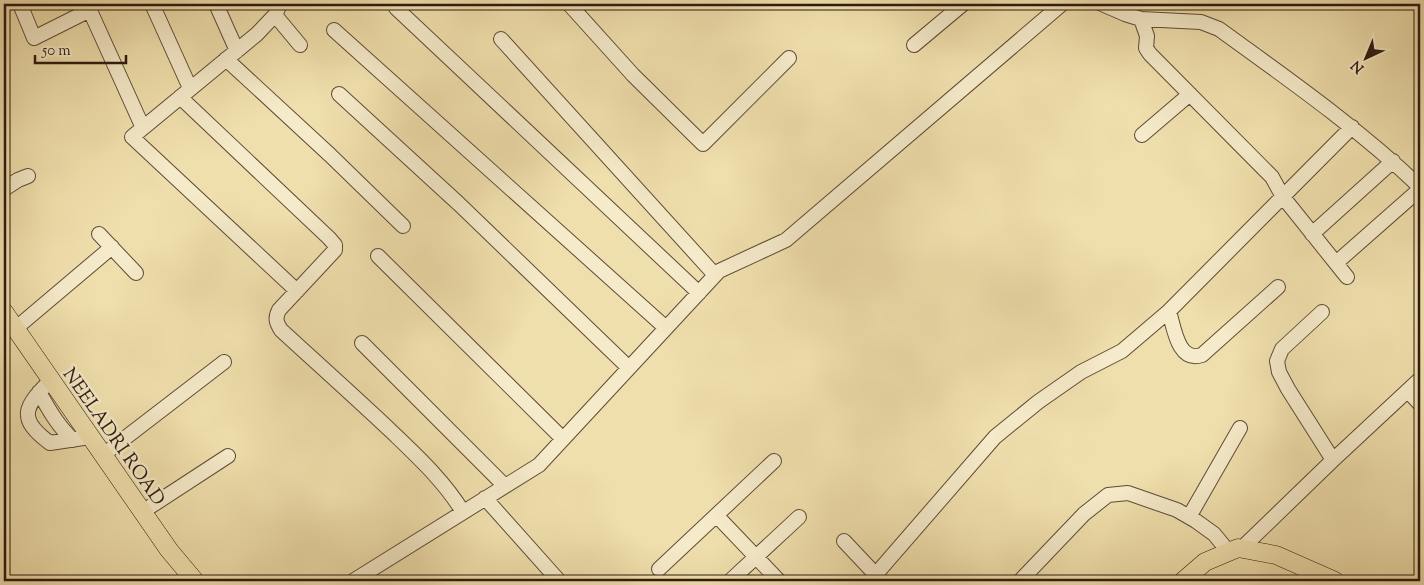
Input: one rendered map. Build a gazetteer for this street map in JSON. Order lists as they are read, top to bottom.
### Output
{
  "streets": {
    "main road": ["NEELADRI ROAD"]
  },
  "scale_bar": "50 m",
  "north": "bottom left"
}
